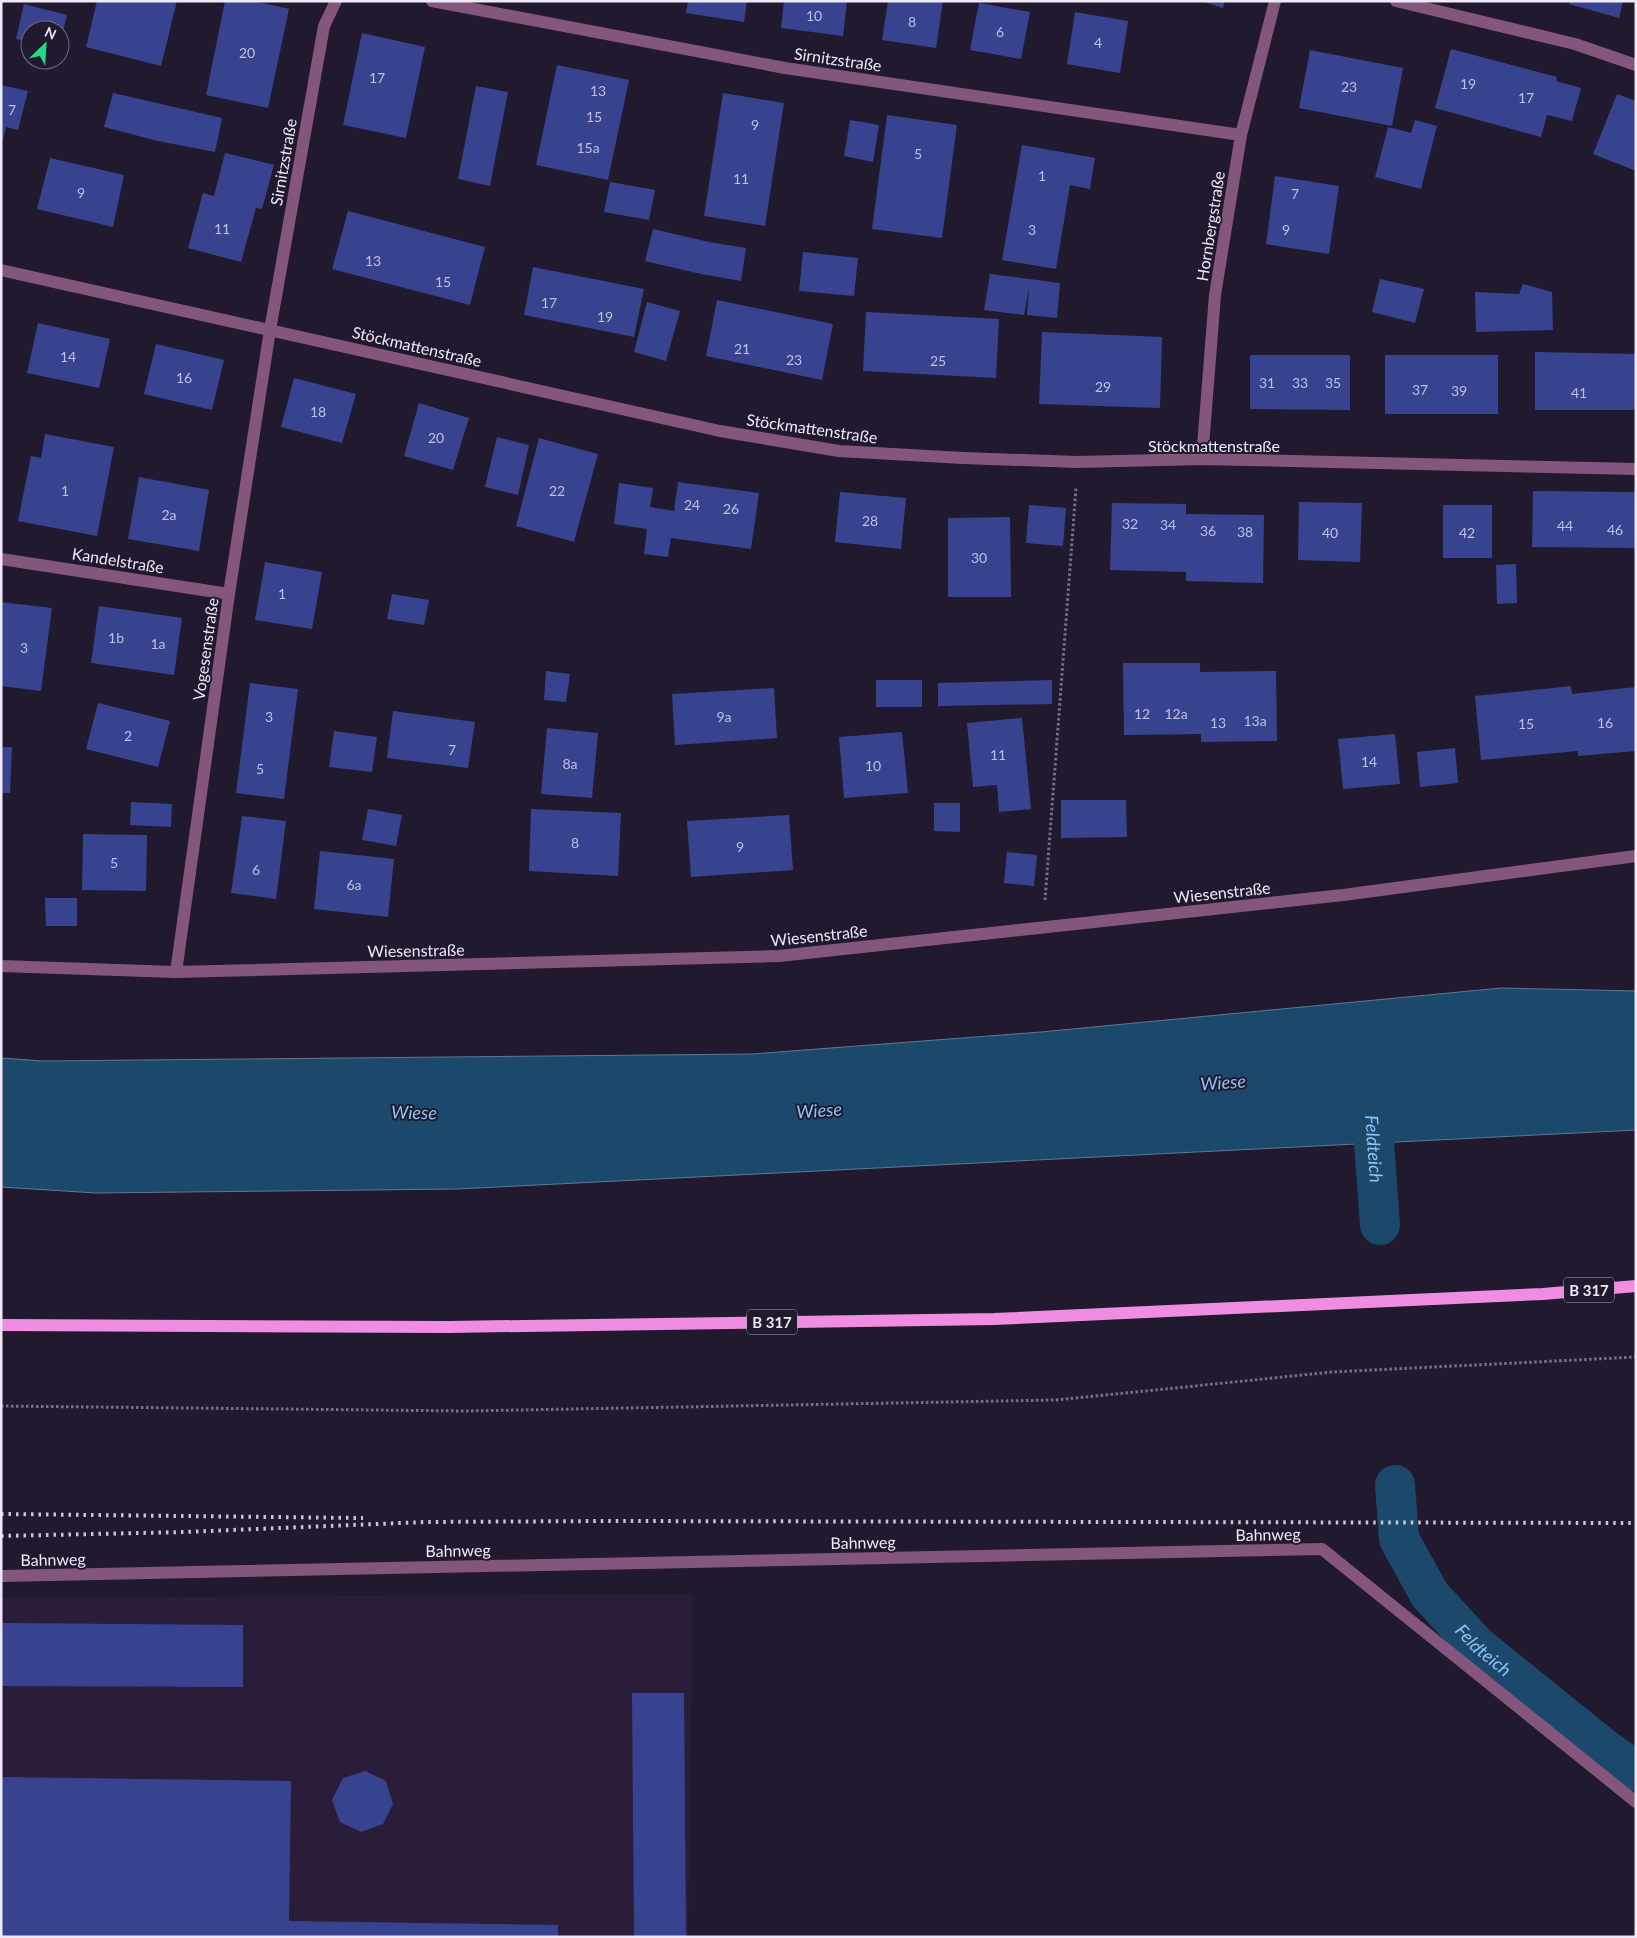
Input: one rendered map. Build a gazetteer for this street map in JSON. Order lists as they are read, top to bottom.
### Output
{
  "streets": {
    "main road": ["B 317"],
    "street": [
      "Sirnitzstraße",
      "Hornbergstraße",
      "Stöckmattenstraße",
      "Kandelstraße",
      "Vogesenstraße",
      "Wiesenstraße",
      "Bahnweg"
    ]
  },
  "crossings": [
    ["Sirnitzstraße", "Hornbergstraße"],
    ["Sirnitzstraße", "Stöckmattenstraße"],
    ["Sirnitzstraße", "Vogesenstraße"],
    ["Hornbergstraße", "Stöckmattenstraße"],
    ["Stöckmattenstraße", "Vogesenstraße"],
    ["Kandelstraße", "Vogesenstraße"],
    ["Vogesenstraße", "Wiesenstraße"]
  ],
  "water": ["Wiese", "Feldteich"],
  "house_numbers": [
    "10",
    "8",
    "6",
    "4",
    "20",
    "17",
    "19",
    "23",
    "13",
    "17",
    "7",
    "15",
    "9",
    "15a",
    "5",
    "1",
    "11",
    "9",
    "7",
    "11",
    "3",
    "9",
    "13",
    "15",
    "17",
    "19",
    "21",
    "14",
    "23",
    "25",
    "16",
    "31",
    "33",
    "35",
    "29",
    "37",
    "39",
    "41",
    "18",
    "20",
    "1",
    "22",
    "24",
    "26",
    "2a",
    "28",
    "32",
    "34",
    "44",
    "46",
    "36",
    "38",
    "40",
    "42",
    "30",
    "1",
    "1b",
    "1a",
    "3",
    "12",
    "12a",
    "3",
    "9a",
    "13a",
    "13",
    "16",
    "15",
    "2",
    "7",
    "11",
    "14",
    "8a",
    "10",
    "5",
    "8",
    "9",
    "5",
    "6",
    "6a"
  ],
  "north": "top right"
}
